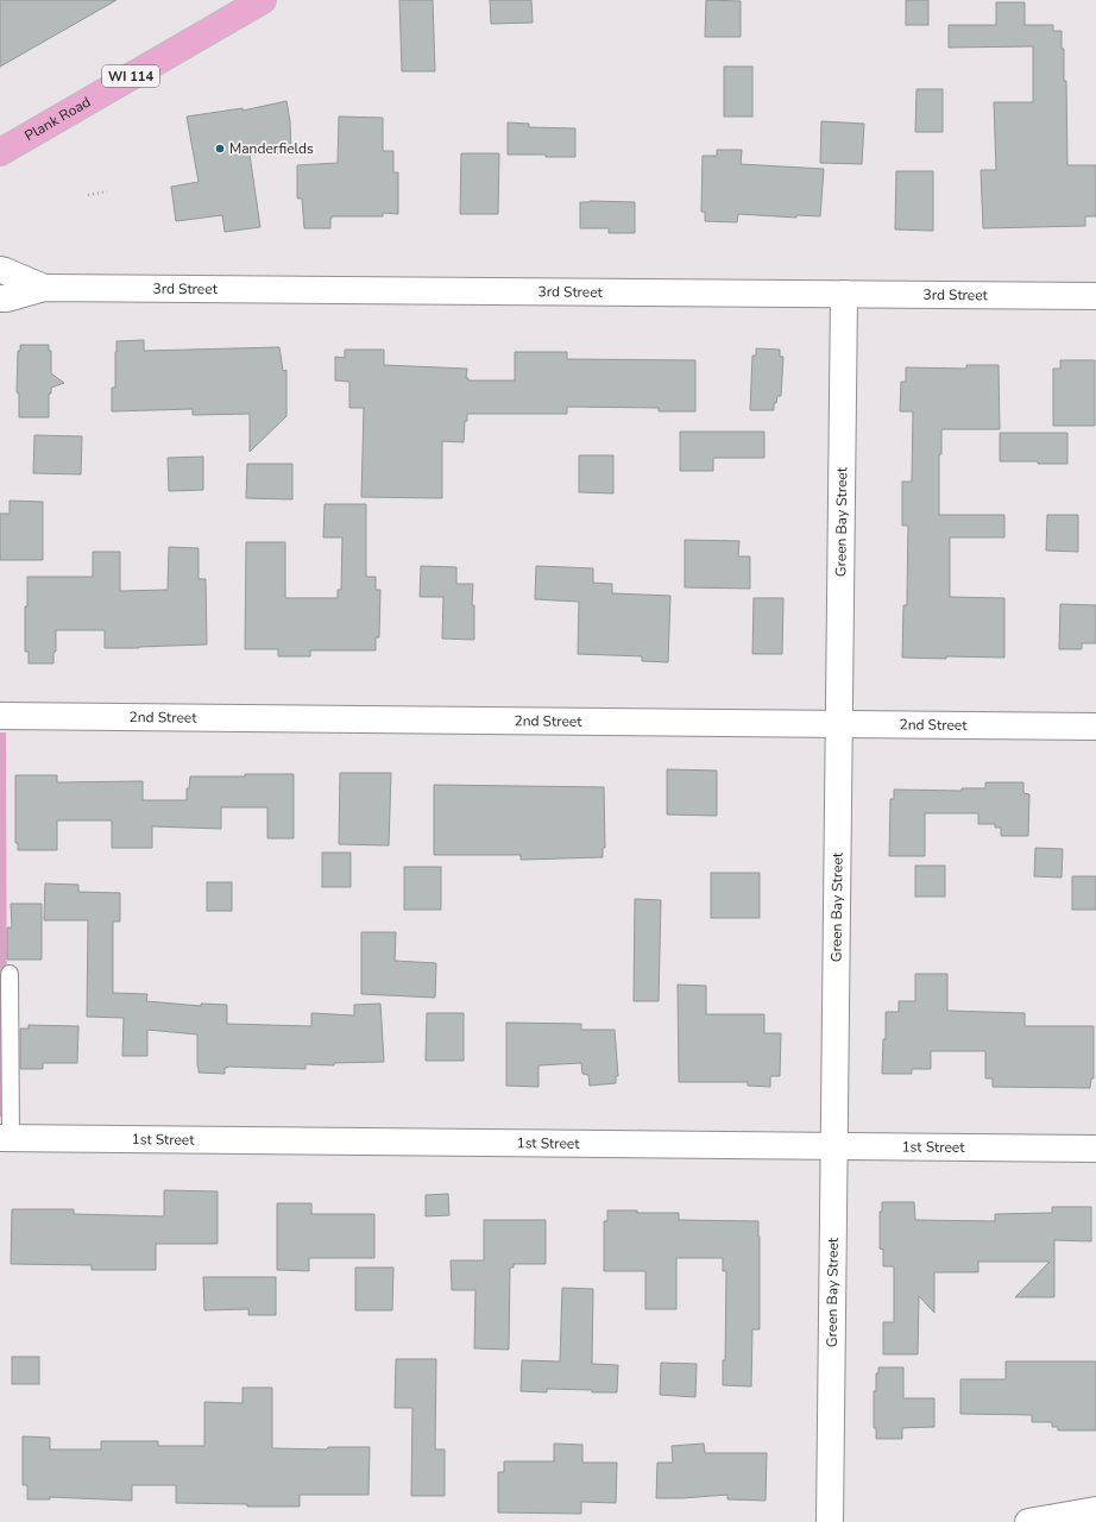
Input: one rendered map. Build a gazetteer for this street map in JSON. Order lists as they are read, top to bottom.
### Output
{
  "streets": {
    "main road": ["WI 114", "Plank Road"],
    "street": [
      "3rd Street",
      "Green Bay Street",
      "2nd Street",
      "1st Street"
    ]
  },
  "crossings": [
    ["3rd Street", "Green Bay Street"],
    ["Green Bay Street", "2nd Street"],
    ["Green Bay Street", "1st Street"]
  ],
  "places": ["Manderfields"]
}
